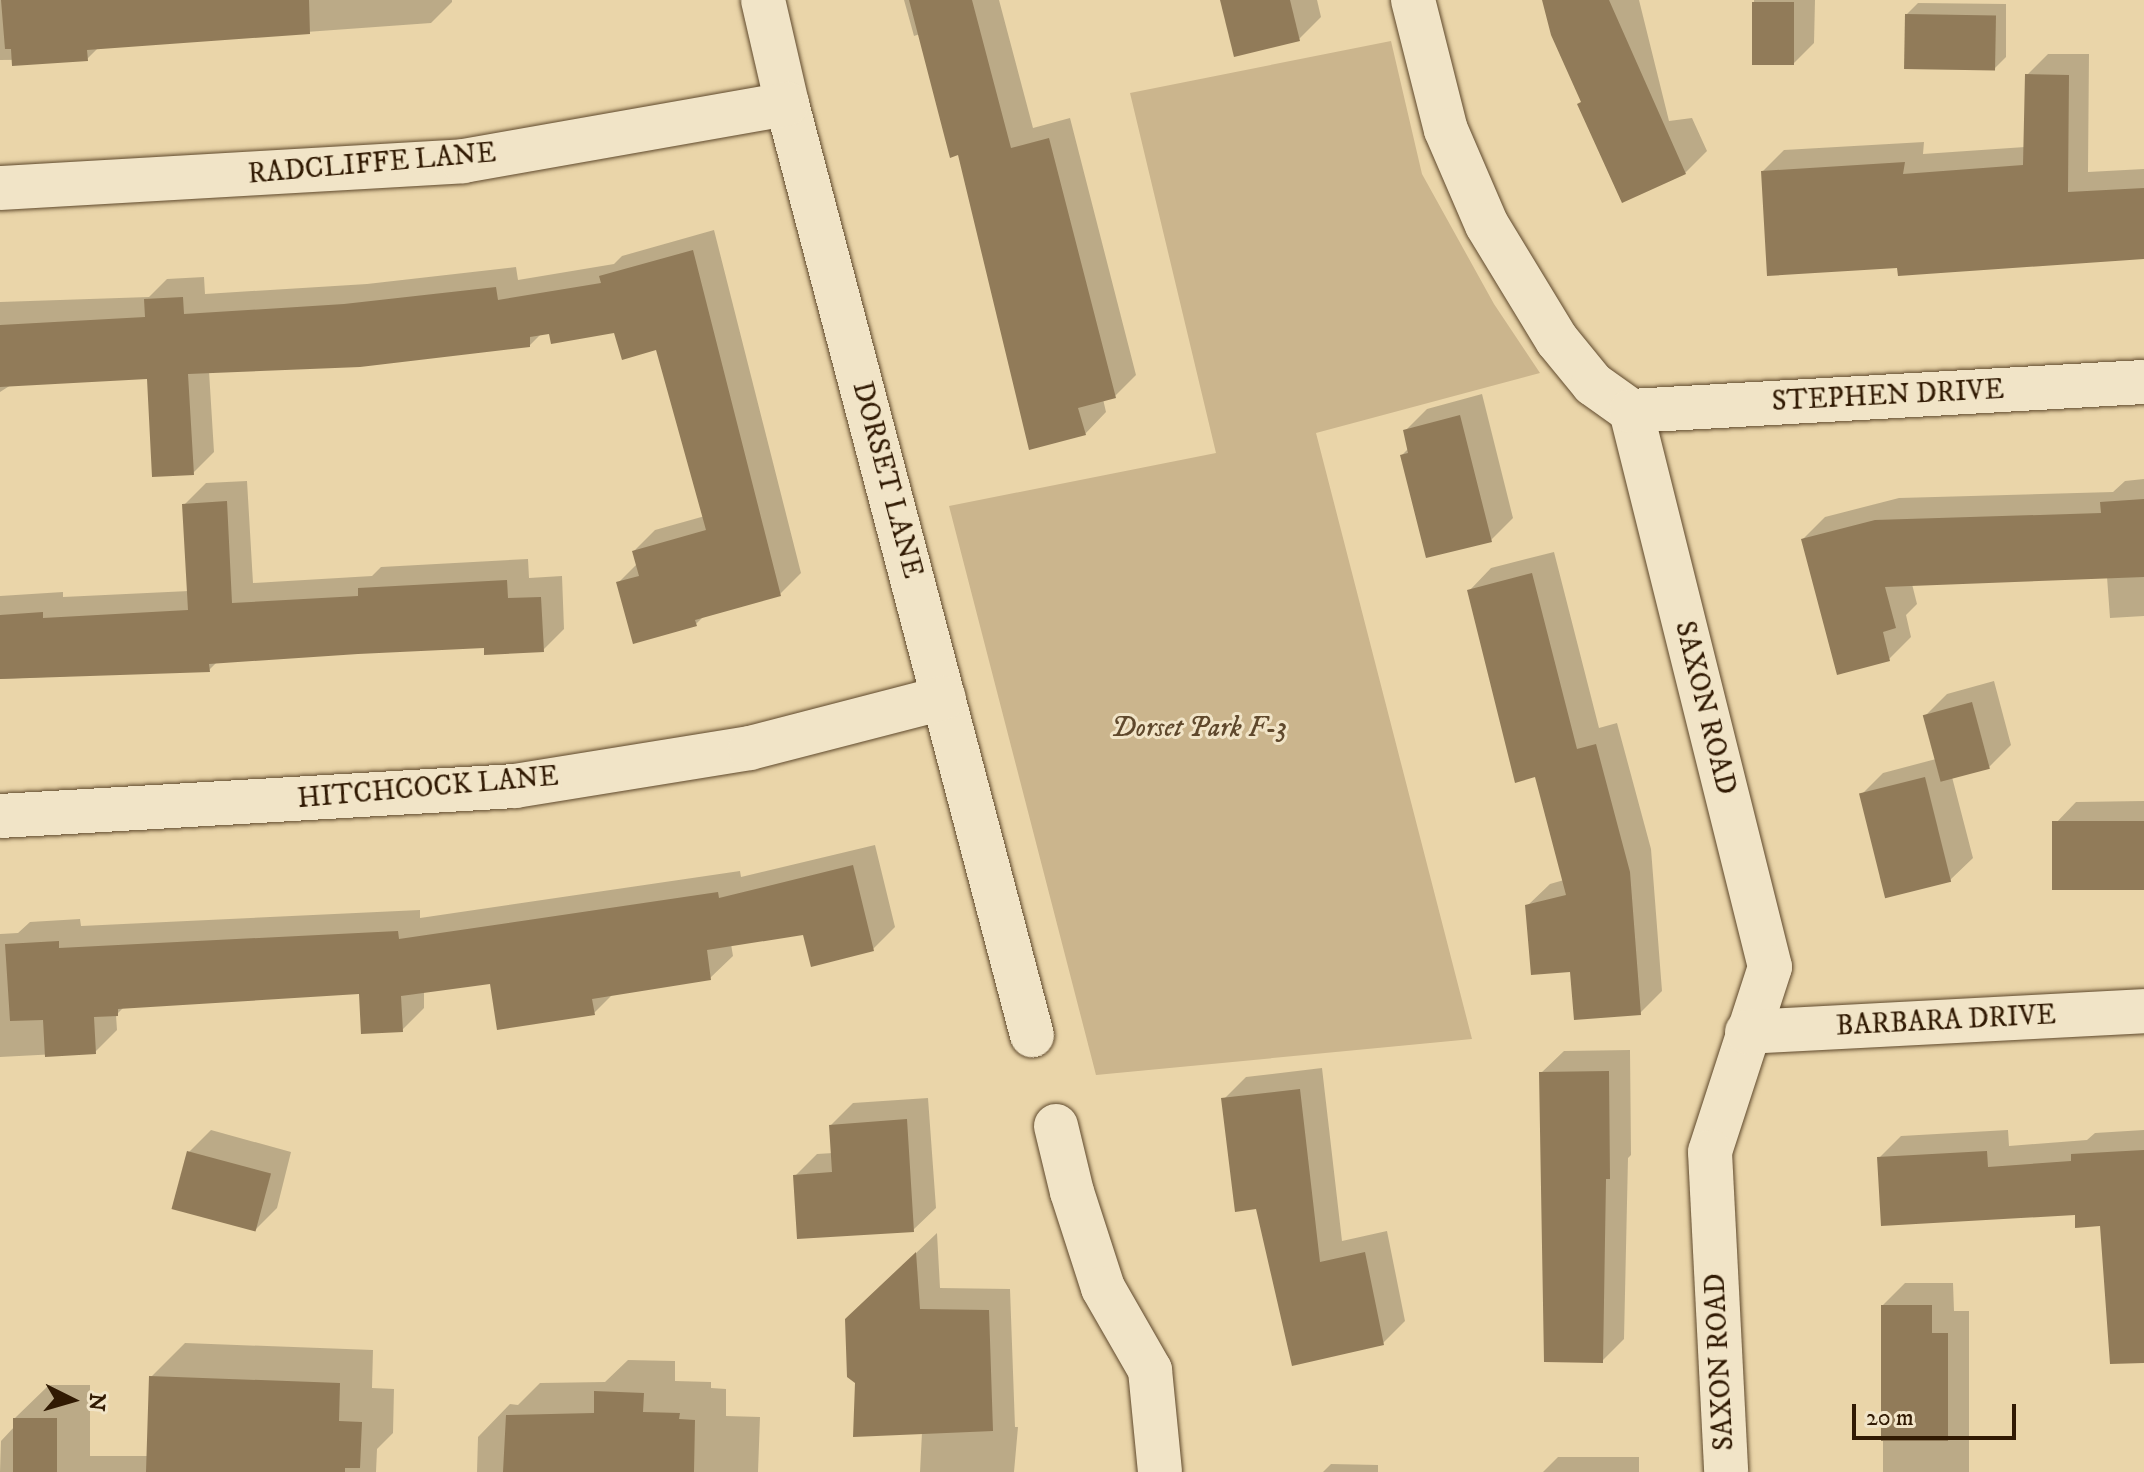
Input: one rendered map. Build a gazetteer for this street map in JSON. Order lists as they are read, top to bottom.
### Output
{
  "streets": {
    "street": [
      "RADCLIFFE LANE",
      "STEPHEN DRIVE",
      "DORSET LANE",
      "SAXON ROAD",
      "HITCHCOCK LANE",
      "BARBARA DRIVE"
    ]
  },
  "crossings": [
    ["RADCLIFFE LANE", "DORSET LANE"],
    ["STEPHEN DRIVE", "SAXON ROAD"],
    ["DORSET LANE", "HITCHCOCK LANE"],
    ["SAXON ROAD", "BARBARA DRIVE"]
  ],
  "parks": ["Dorset Park F-3"],
  "scale_bar": "20 m",
  "north": "right"
}
